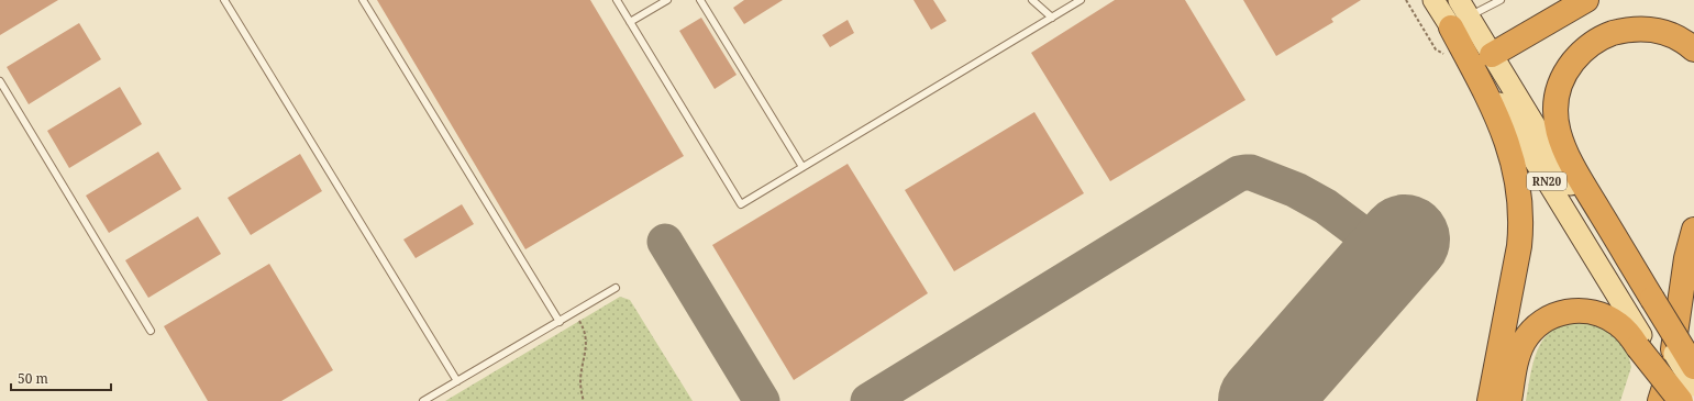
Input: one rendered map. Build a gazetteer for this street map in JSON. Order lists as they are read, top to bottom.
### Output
{
  "streets": {
    "main road": ["RN20"]
  },
  "scale_bar": "50 m"
}
